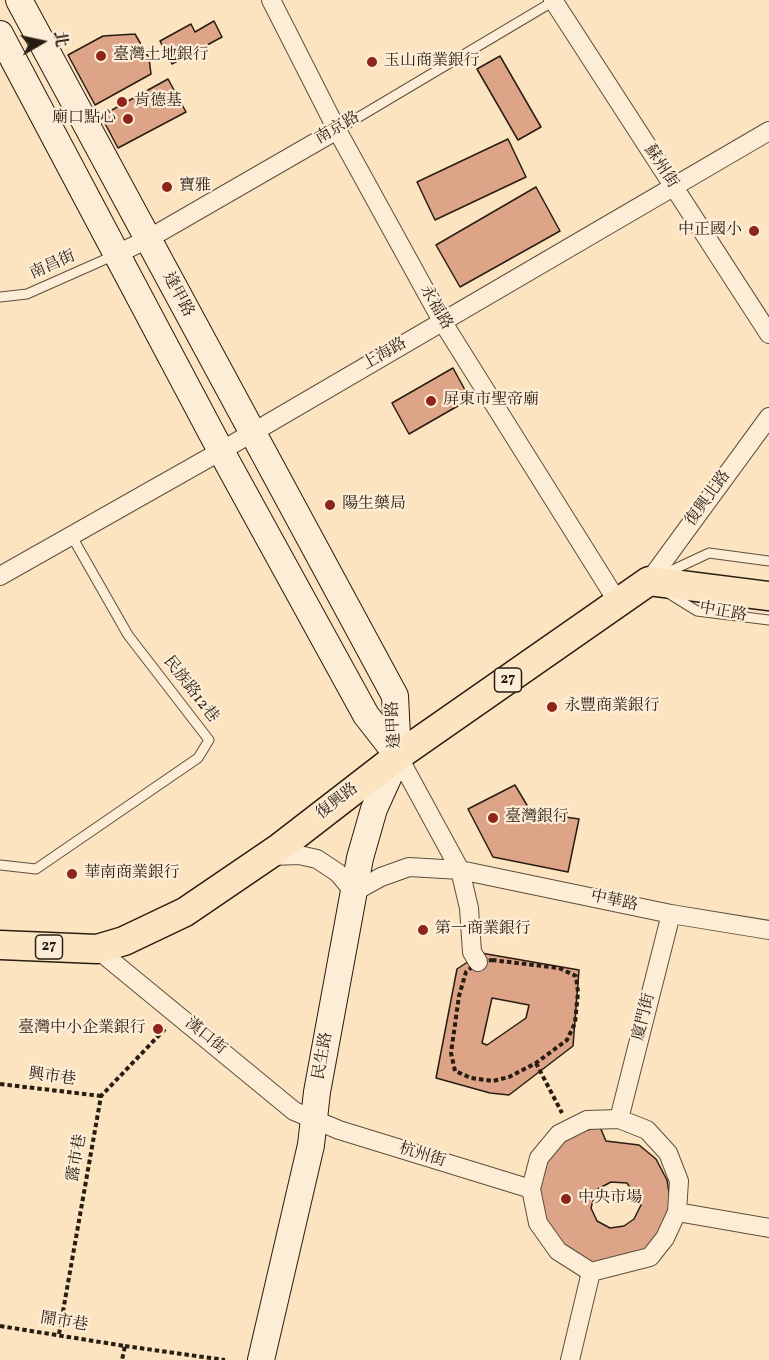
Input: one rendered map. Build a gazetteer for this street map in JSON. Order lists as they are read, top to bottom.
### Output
{
  "streets": {
    "main road": ["中正路", "27", "復興路"],
    "street": [
      "南京路",
      "蘇州街",
      "逢甲路",
      "永福路",
      "上海路",
      "復興北路",
      "中華路",
      "廈門街",
      "漢口街",
      "民生路",
      "杭州街"
    ],
    "lane": ["南昌街", "民族路12巷"],
    "path": ["興市巷", "露市巷", "鬧市巷"]
  },
  "crossings": [
    ["南京路", "蘇州街"],
    ["南京路", "南昌街"],
    ["南京路", "逢甲路"],
    ["南京路", "永福路"],
    ["蘇州街", "上海路"],
    ["南昌街", "逢甲路"],
    ["逢甲路", "上海路"],
    ["逢甲路", "復興路"],
    ["逢甲路", "民生路"],
    ["永福路", "上海路"],
    ["永福路", "復興路"],
    ["上海路", "民族路12巷"],
    ["復興北路", "中正路"],
    ["復興北路", "復興路"],
    ["中正路", "復興路"],
    ["復興路", "漢口街"],
    ["復興路", "民生路"],
    ["中華路", "廈門街"],
    ["中華路", "民生路"],
    ["廈門街", "杭州街"],
    ["漢口街", "民生路"],
    ["漢口街", "杭州街"],
    ["民生路", "杭州街"],
    ["興市巷", "露市巷"],
    ["露市巷", "鬧市巷"]
  ],
  "places": [
    "臺灣土地銀行",
    "玉山商業銀行",
    "肯德基",
    "廟口點心",
    "寶雅",
    "中正國小",
    "屏東市聖帝廟",
    "陽生藥局",
    "永豐商業銀行",
    "臺灣銀行",
    "華南商業銀行",
    "第一商業銀行",
    "臺灣中小企業銀行",
    "中央市場"
  ],
  "north": "right"
}
